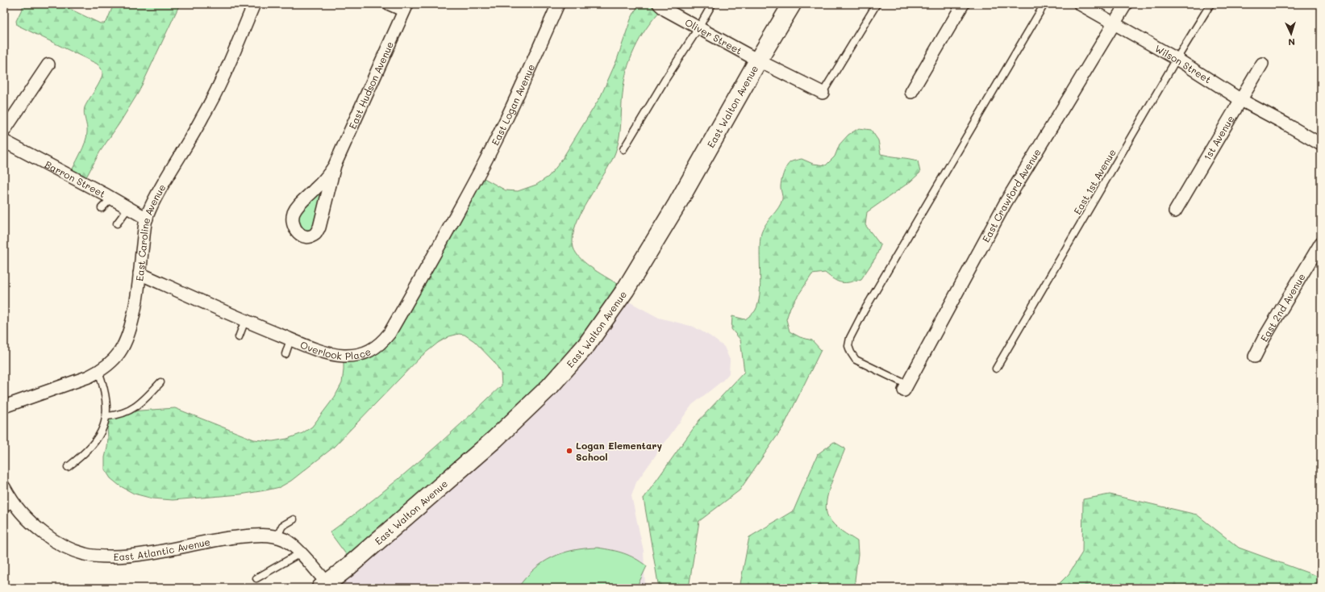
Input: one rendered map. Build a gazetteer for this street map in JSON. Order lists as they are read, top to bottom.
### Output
{
  "streets": {
    "main road": ["East Walton Avenue"],
    "street": [
      "Oliver Street",
      "Wilson Street",
      "East Hudson Avenue",
      "East Logan Avenue",
      "1st Avenue",
      "Barron Street",
      "East Crawford Avenue",
      "East Caroline Avenue",
      "East 2nd Avenue",
      "Overlook Place",
      "East Atlantic Avenue"
    ],
    "lane": ["East 1st Avenue"]
  },
  "crossings": [
    ["Oliver Street", "East Walton Avenue"],
    ["Wilson Street", "1st Avenue"],
    ["Wilson Street", "East 1st Avenue"],
    ["Wilson Street", "East Crawford Avenue"],
    ["East Logan Avenue", "Overlook Place"],
    ["East Walton Avenue", "East Atlantic Avenue"],
    ["Barron Street", "East Caroline Avenue"],
    ["East Caroline Avenue", "Overlook Place"]
  ],
  "places": ["Logan Elementary School"],
  "north": "bottom"
}
